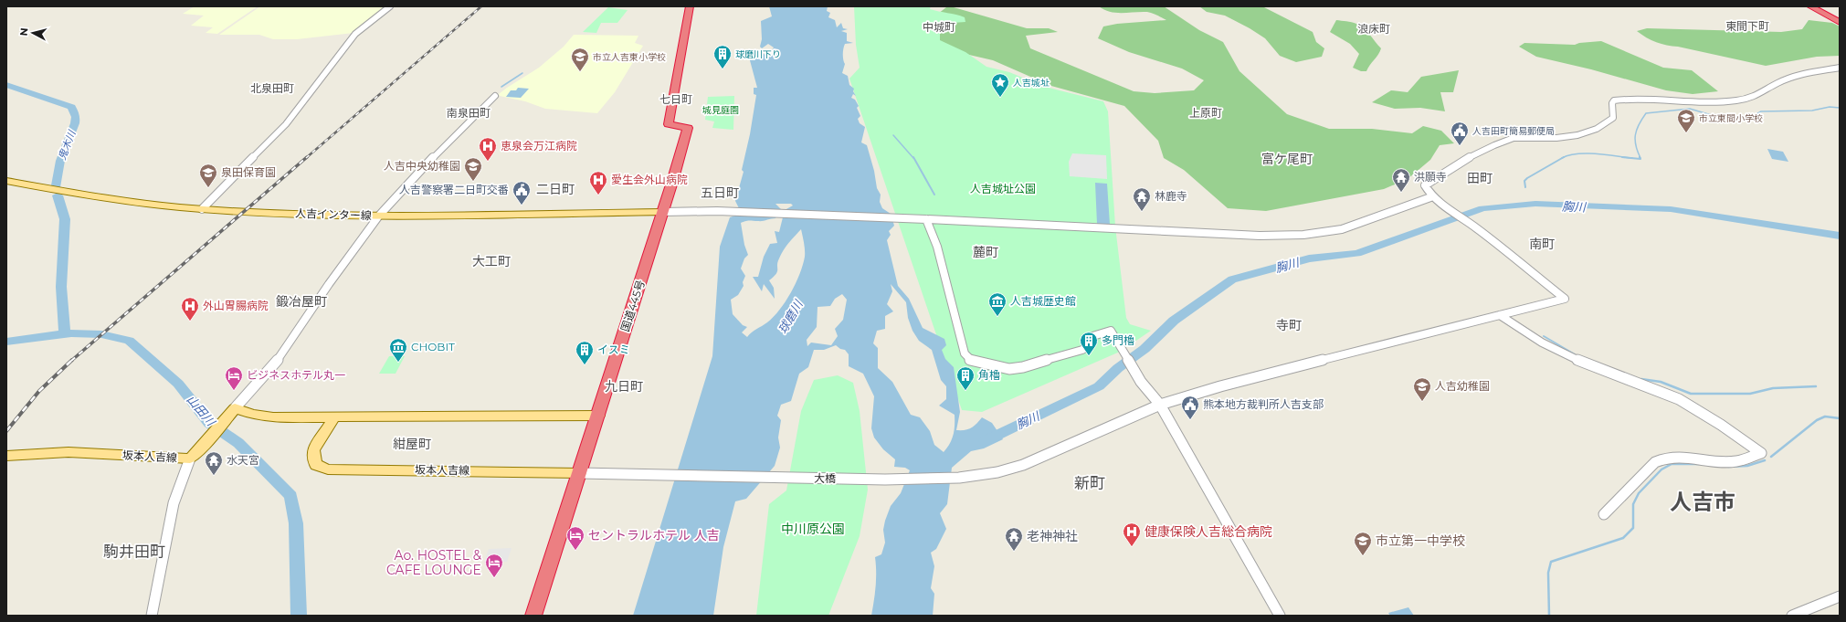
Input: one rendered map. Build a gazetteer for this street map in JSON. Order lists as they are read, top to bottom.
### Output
{
  "streets": {
    "highway": ["国道445号"],
    "main road": ["人吉インター線", "坂本人吉線"],
    "street": ["大橋"]
  },
  "crossings": [
    ["人吉インター線", "国道445号"],
    ["国道445号", "坂本人吉線"],
    ["国道445号", "大橋"],
    ["坂本人吉線", "大橋"]
  ],
  "districts": [
    "東間下町",
    "中城町",
    "浪床町",
    "北泉田町",
    "七日町",
    "南泉田町",
    "上原町",
    "富ケ尾町",
    "田町",
    "二日町",
    "五日町",
    "南町",
    "麓町",
    "大工町",
    "鍛冶屋町",
    "寺町",
    "九日町",
    "紺屋町",
    "新町",
    "人吉市",
    "駒井田町"
  ],
  "water": [
    "鬼木川",
    "胸川",
    "球磨川",
    "山田川"
  ],
  "parks": ["城見庭園", "人吉城址公園", "中川原公園"],
  "places": {
    "building": [
      "球磨川下り",
      "多門櫓",
      "イスミ",
      "角櫓"
    ],
    "school or university": [
      "市立人吉東小学校",
      "市立東間小学校",
      "人吉中央幼稚園",
      "泉田保育園",
      "人吉幼稚園",
      "市立第一中学校"
    ],
    "place": ["人吉城址"],
    "public building": ["人吉田町簡易郵便局", "人吉警察署二日町交番", "熊本地方裁判所人吉支部"],
    "hospital": [
      "恵泉会万江病院",
      "愛生会外山病院",
      "外山胃腸病院",
      "健康保険人吉総合病院"
    ],
    "temple": [
      "洪願寺",
      "林鹿寺",
      "水天宮",
      "老神神社"
    ],
    "museum": ["人吉城歴史館", "CHOBIT"],
    "hotel": ["ビジネスホテル丸一", "セントラルホテル 人吉", "Ao. HOSTEL & CAFE LOUNGE"]
  },
  "north": "left"
}
